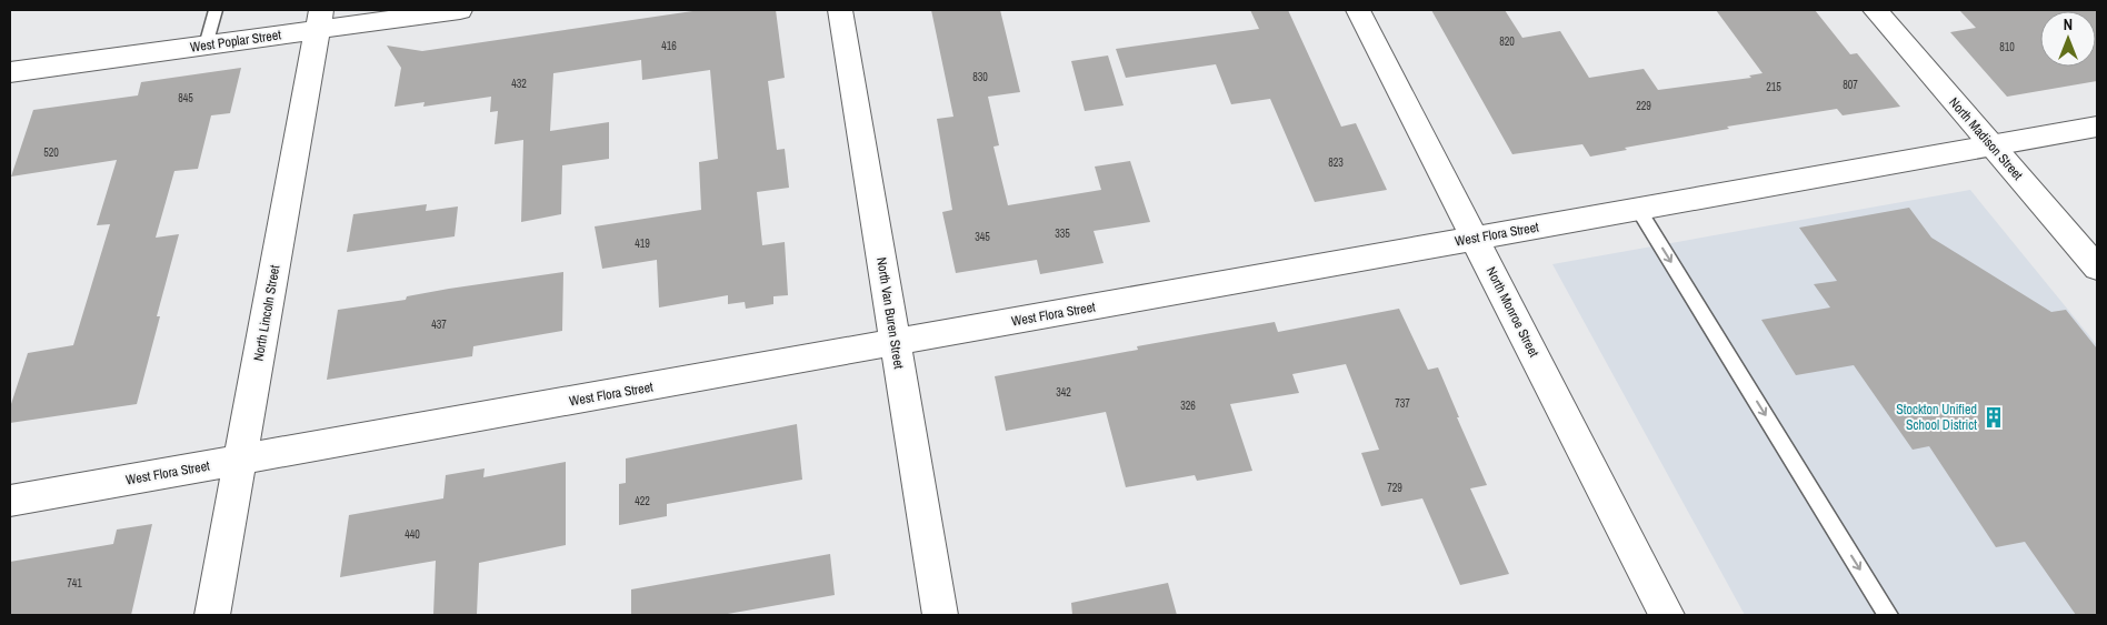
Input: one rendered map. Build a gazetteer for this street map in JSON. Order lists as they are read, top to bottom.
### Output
{
  "streets": {
    "street": [
      "West Poplar Street",
      "North Madison Street",
      "West Flora Street",
      "North Monroe Street",
      "North Lincoln Street",
      "North Van Buren Street"
    ]
  },
  "crossings": [
    ["West Poplar Street", "North Lincoln Street"],
    ["North Madison Street", "West Flora Street"],
    ["West Flora Street", "North Monroe Street"],
    ["West Flora Street", "North Lincoln Street"],
    ["West Flora Street", "North Van Buren Street"]
  ],
  "places": {
    "building": ["Stockton Unified School District"]
  },
  "house_numbers": [
    "820",
    "416",
    "810",
    "830",
    "432",
    "807",
    "215",
    "845",
    "229",
    "520",
    "823",
    "335",
    "345",
    "419",
    "437",
    "342",
    "737",
    "326",
    "729",
    "422",
    "440",
    "741"
  ],
  "north": "top"
}
